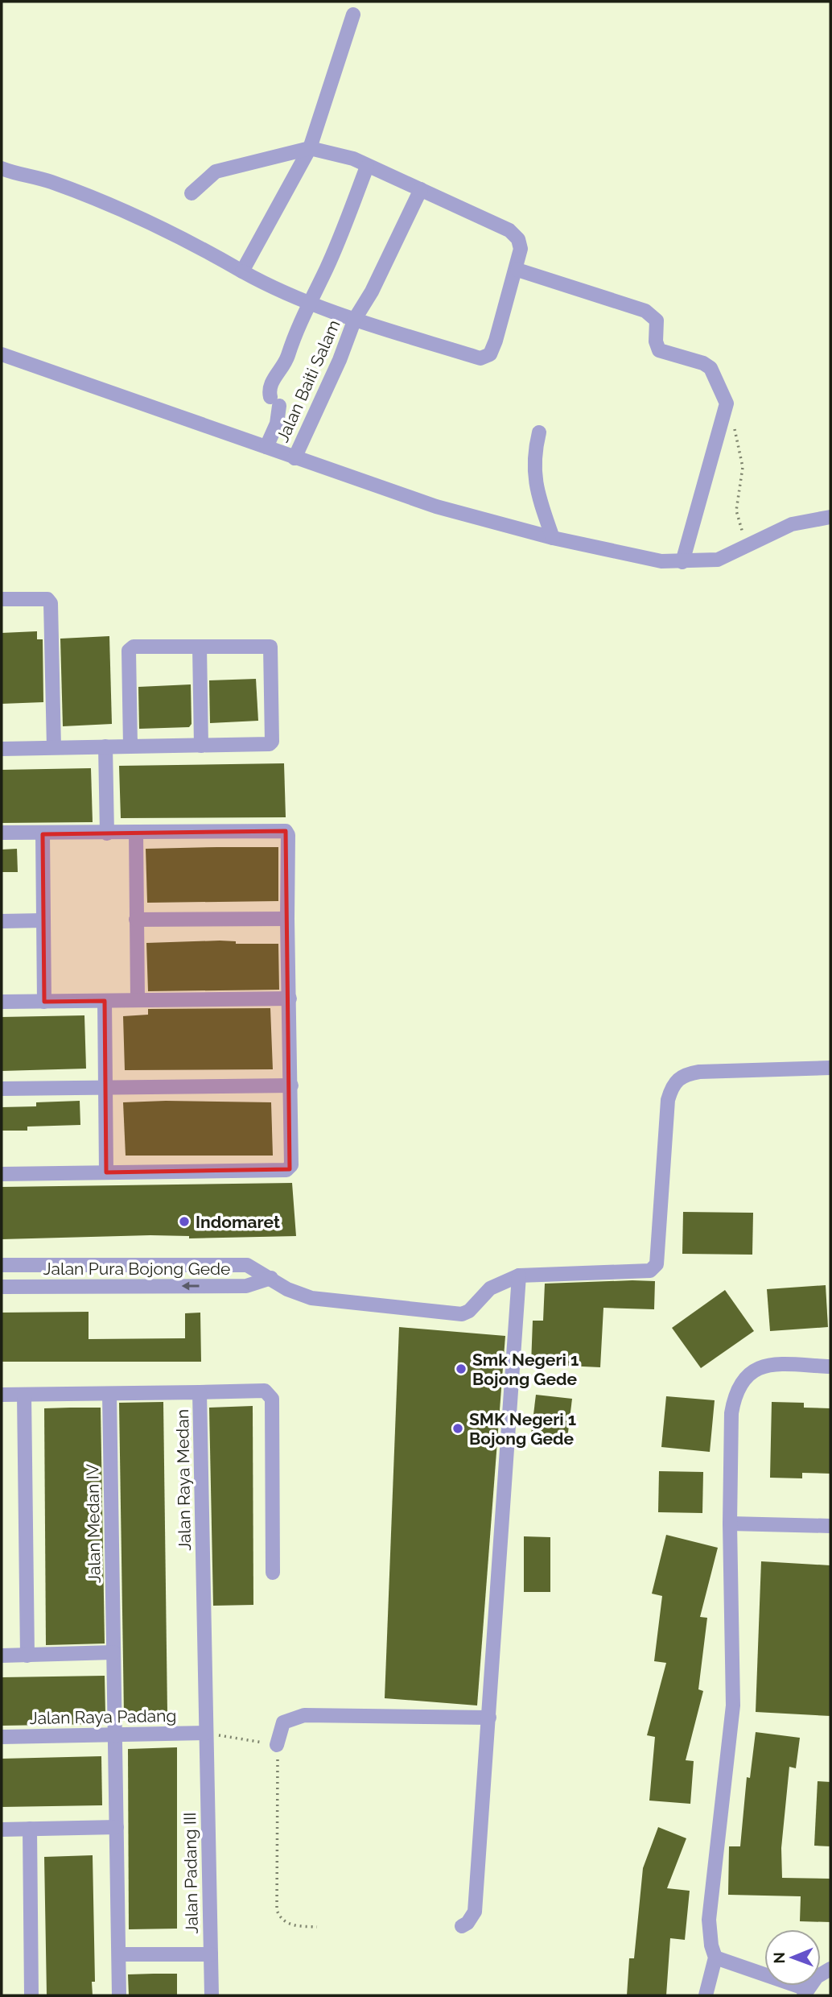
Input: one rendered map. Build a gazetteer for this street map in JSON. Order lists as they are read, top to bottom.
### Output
{
  "streets": {
    "street": [
      "Jalan Baiti Salam",
      "Jalan Pura Bojong Gede",
      "Jalan Raya Medan",
      "Jalan Medan IV",
      "Jalan Raya Padang",
      "Jalan Padang III"
    ]
  },
  "crossings": [
    ["Jalan Raya Medan", "Jalan Medan IV"],
    ["Jalan Raya Medan", "Jalan Raya Padang"],
    ["Jalan Raya Medan", "Jalan Padang III"],
    ["Jalan Medan IV", "Jalan Raya Padang"],
    ["Jalan Raya Padang", "Jalan Padang III"]
  ],
  "places": ["Indomaret", "Smk Negeri 1 Bojong Gede", "SMK Negeri 1 Bojong Gede"],
  "north": "left"
}
